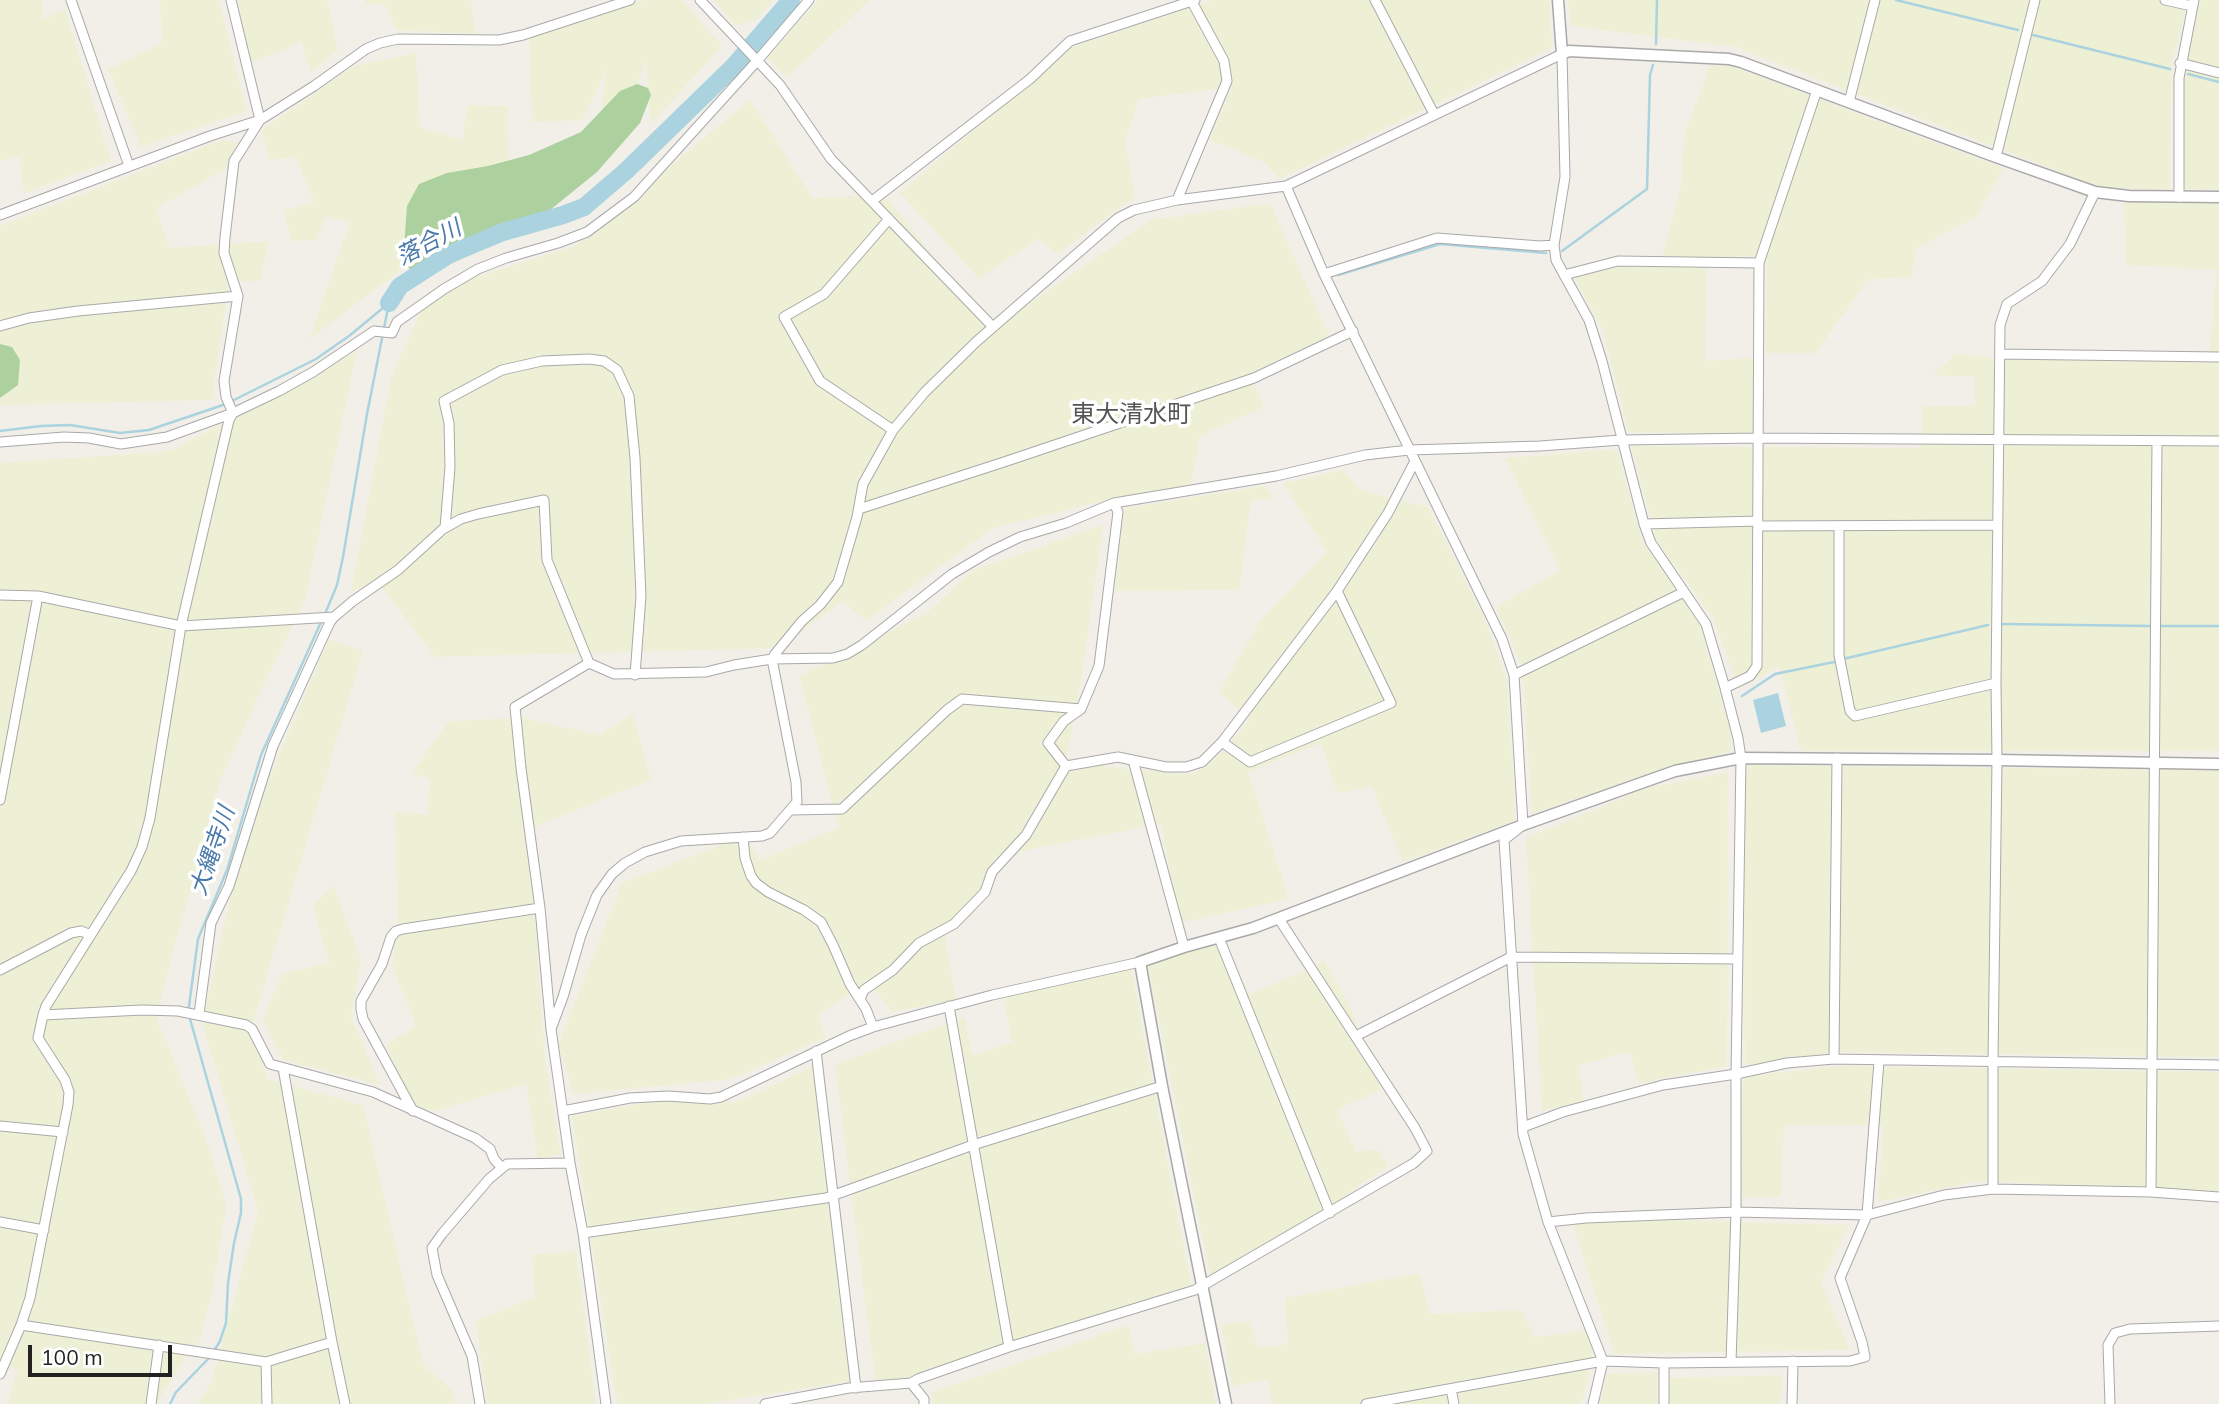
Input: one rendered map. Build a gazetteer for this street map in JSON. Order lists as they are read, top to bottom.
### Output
{
  "districts": ["東大清水町"],
  "water": ["落合川", "大縄寺川"],
  "scale_bar": "100 m"
}
